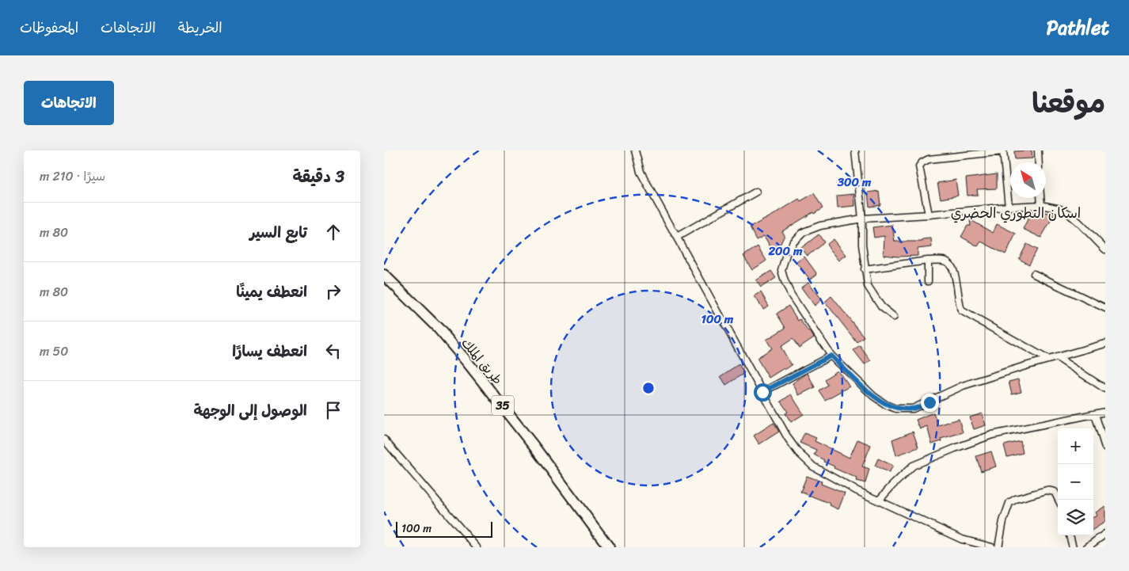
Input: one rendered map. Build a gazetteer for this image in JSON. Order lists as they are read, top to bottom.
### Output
{
  "streets": {
    "main road": ["طريق الملك", "35"]
  },
  "districts": ["اسكان التطوري الحضري"],
  "scale_bar": "100 m",
  "north": "top left",
  "page": {
    "header": "Pathlet",
    "nav": ["الخريطة", "الاتجاهات", "المحفوظات"],
    "title": "موقعنا",
    "buttons": "الاتجاهات",
    "heading": ["3 دقيقة", "سيرًا · 210 m"],
    "list": [
      ["تابع السير", "80 m"],
      ["انعطف يمينًا", "80 m"],
      ["انعطف يسارًا", "50 m"],
      "الوصول إلى الوجهة"
    ],
    "map_buttons": ["+", "−"],
    "scale": "100 m"
  },
  "rings": ["300 m", "200 m", "100 m"]
}
